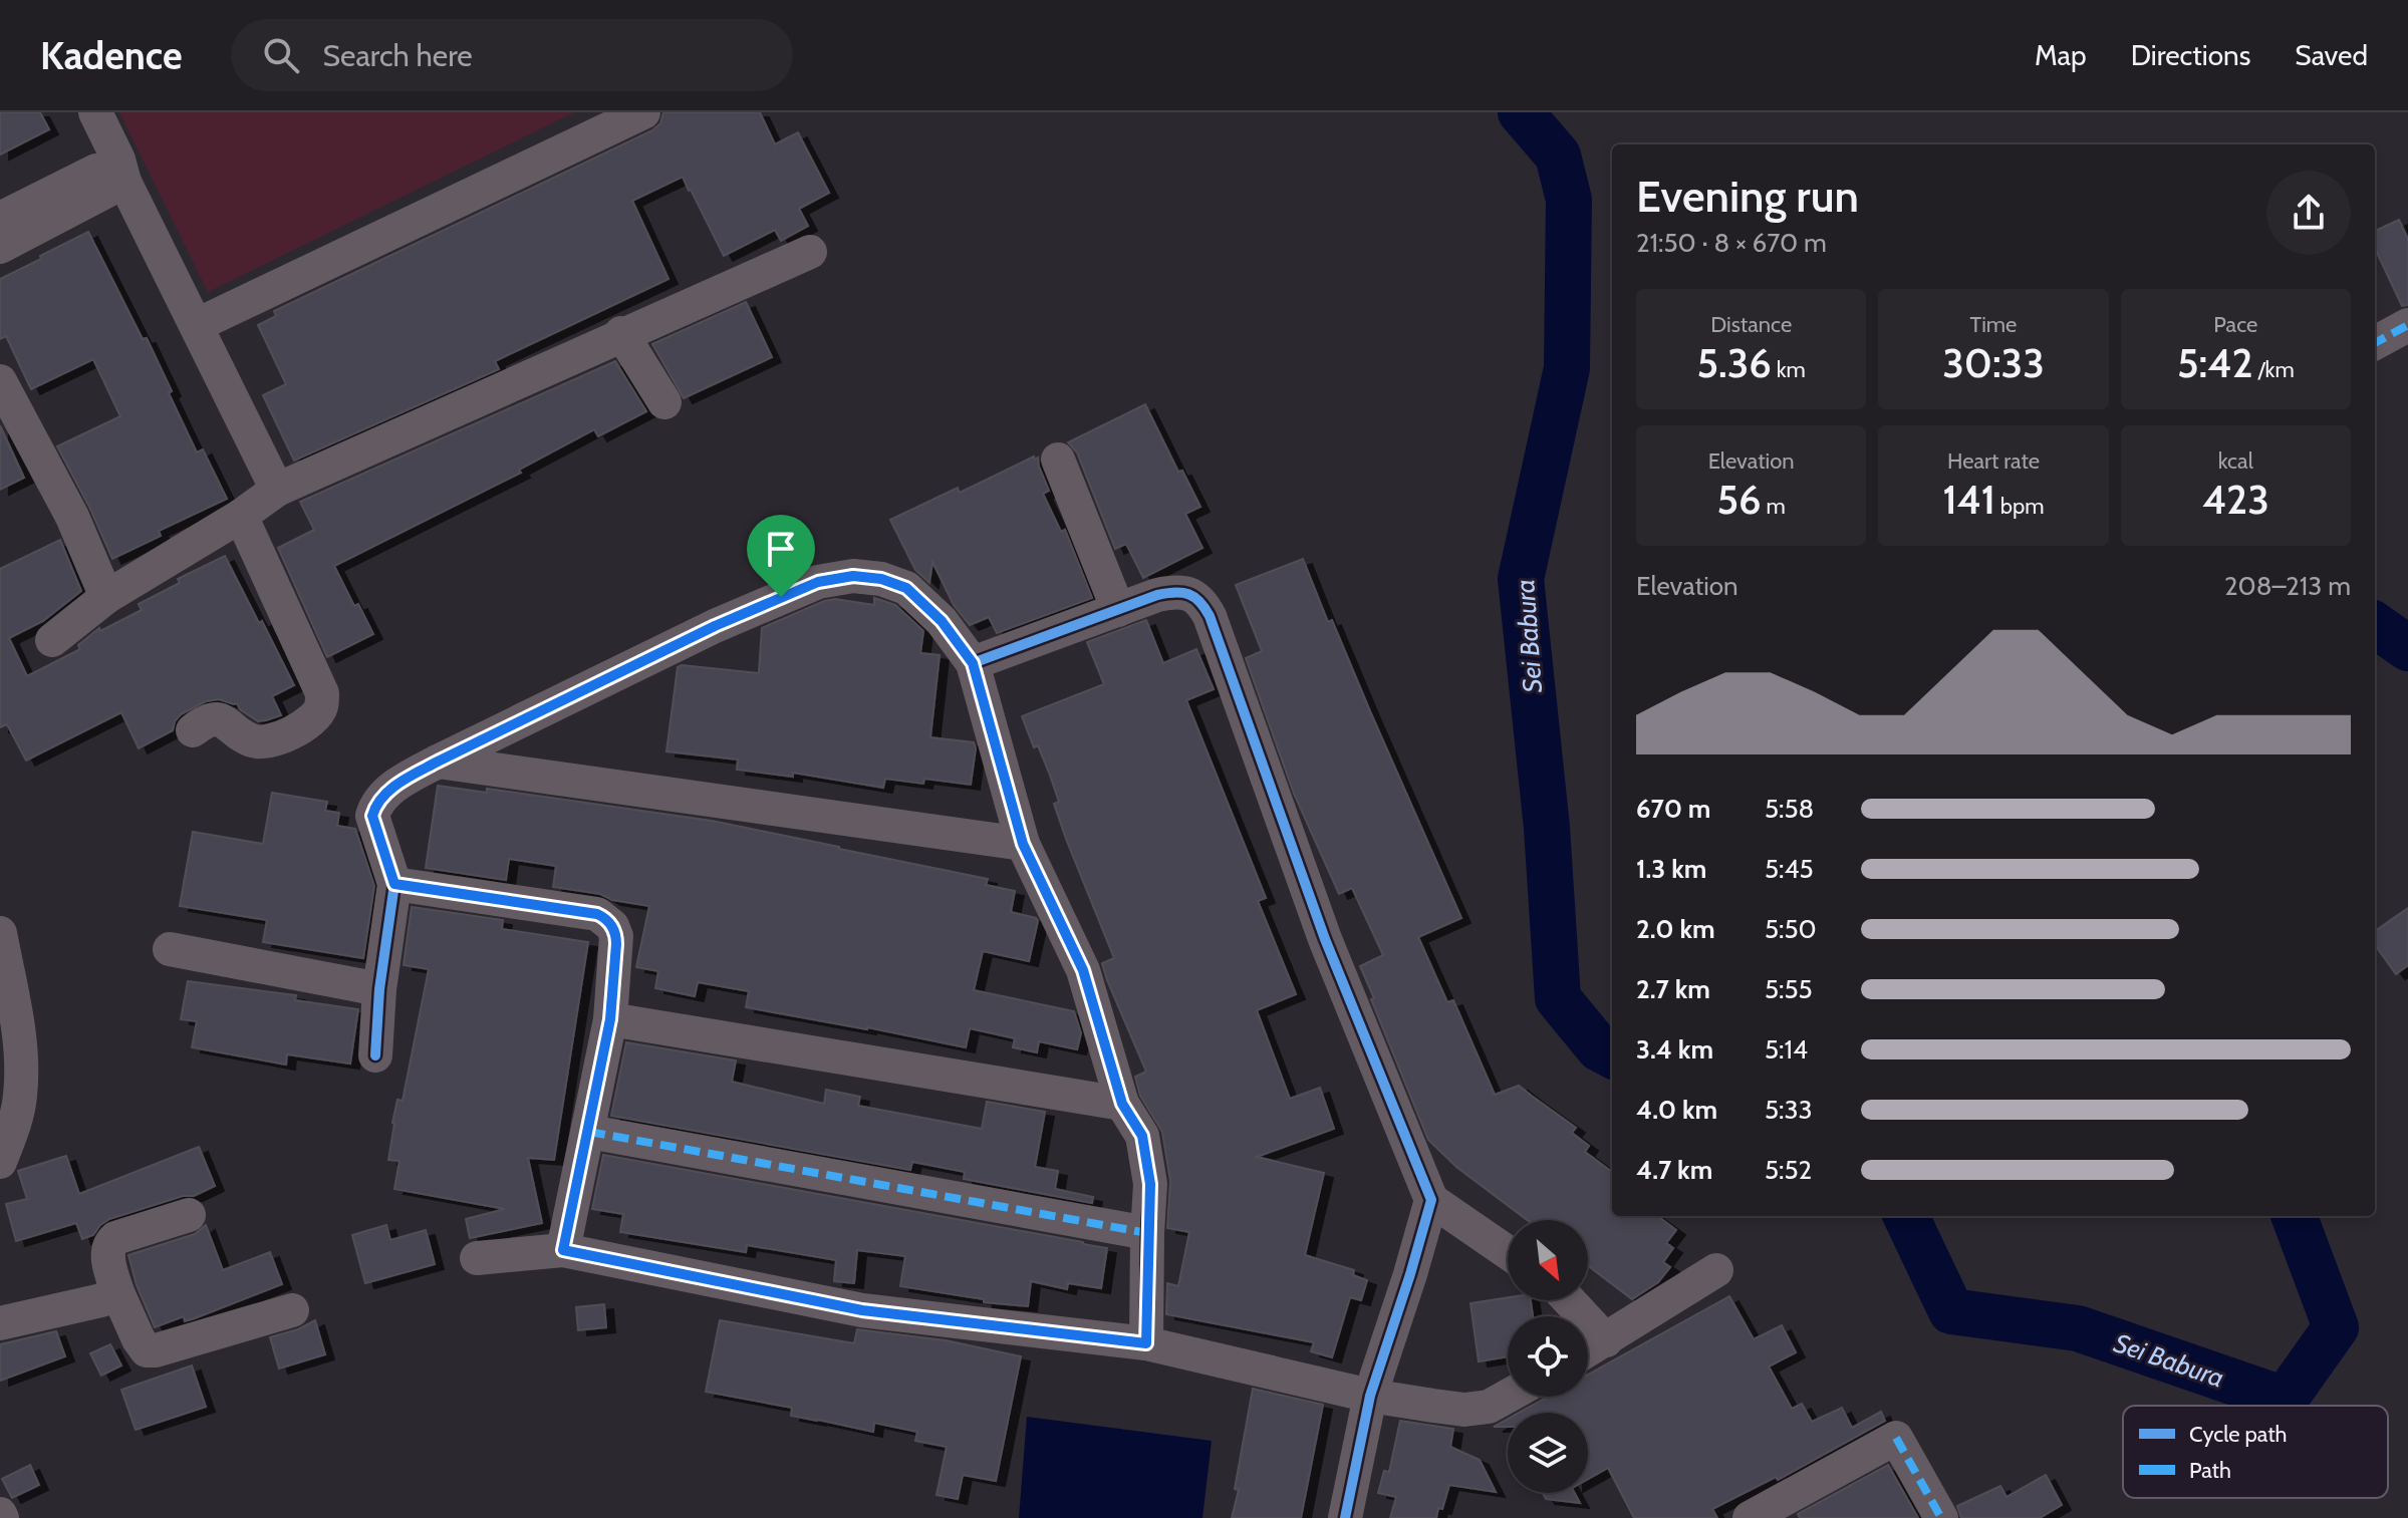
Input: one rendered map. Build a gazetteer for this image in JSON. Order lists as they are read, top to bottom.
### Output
{
  "water": ["Sei Babura"],
  "legend": ["Cycle path", "Path"],
  "north": "bottom right",
  "page": {
    "header": "Kadence",
    "search": "Search here",
    "nav": ["Map", "Directions", "Saved"],
    "heading": ["Evening run", "21:50 · 8 × 670 m"],
    "stats": [
      ["Distance", "5.36 km"],
      ["Time", "30:33"],
      ["Pace", "5:42 /km"],
      ["Elevation", "56 m"],
      ["Heart rate", "141 bpm"],
      ["kcal", "423"]
    ],
    "chart": ["Elevation", "208–213 m"],
    "list": [
      {
        "name": "670 m",
        "note": "5:58"
      },
      {
        "name": "1.3 km",
        "note": "5:45"
      },
      {
        "name": "2.0 km",
        "note": "5:50"
      },
      {
        "name": "2.7 km",
        "note": "5:55"
      },
      {
        "name": "3.4 km",
        "note": "5:14"
      },
      {
        "name": "4.0 km",
        "note": "5:33"
      },
      {
        "name": "4.7 km",
        "note": "5:52"
      }
    ]
  }
}
